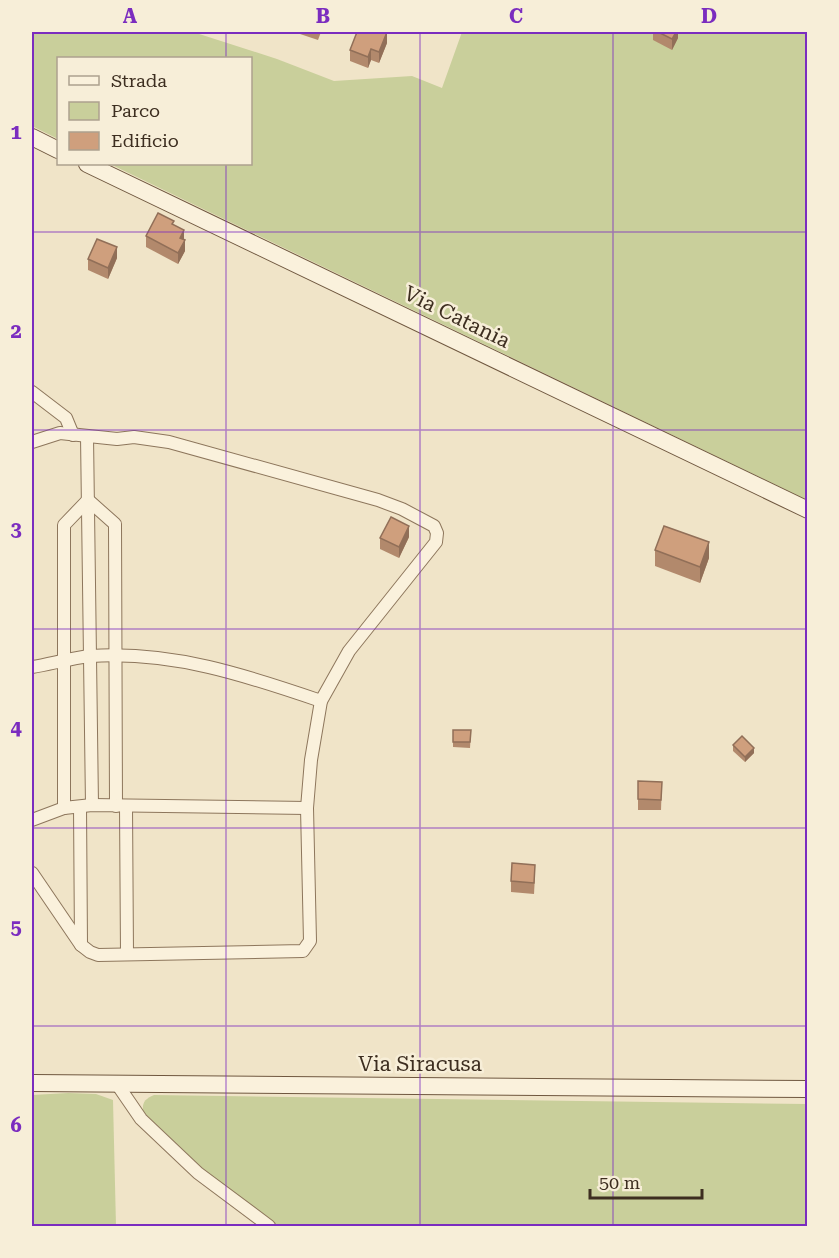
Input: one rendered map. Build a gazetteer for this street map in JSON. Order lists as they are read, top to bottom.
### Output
{
  "streets": {
    "street": ["Via Catania", "Via Siracusa"]
  },
  "legend": ["Strada", "Parco", "Edificio"],
  "scale_bar": "50 m",
  "grid": {
    "columns": [
      "A",
      "B",
      "C",
      "D"
    ],
    "rows": [
      "1",
      "2",
      "3",
      "4",
      "5",
      "6"
    ]
  }
}
